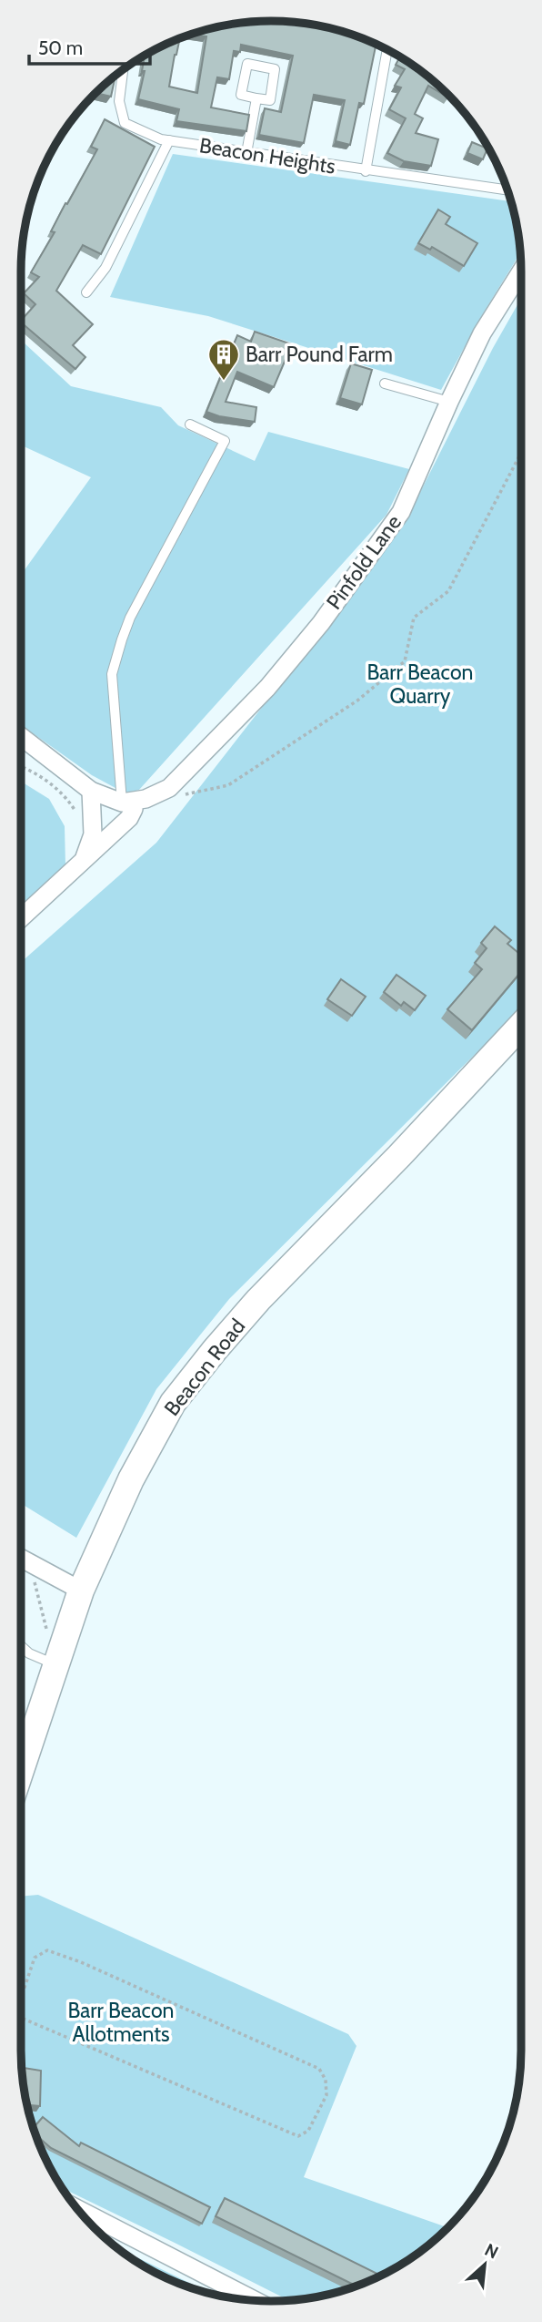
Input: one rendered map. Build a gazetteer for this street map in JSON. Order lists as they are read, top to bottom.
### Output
{
  "streets": {
    "main road": ["Beacon Road"],
    "street": ["Pinfold Lane"],
    "lane": ["Beacon Heights"]
  },
  "parks": ["Barr Beacon Quarry", "Barr Beacon Allotments"],
  "places": {
    "building": ["Barr Pound Farm"]
  },
  "scale_bar": "50 m",
  "north": "top right"
}
